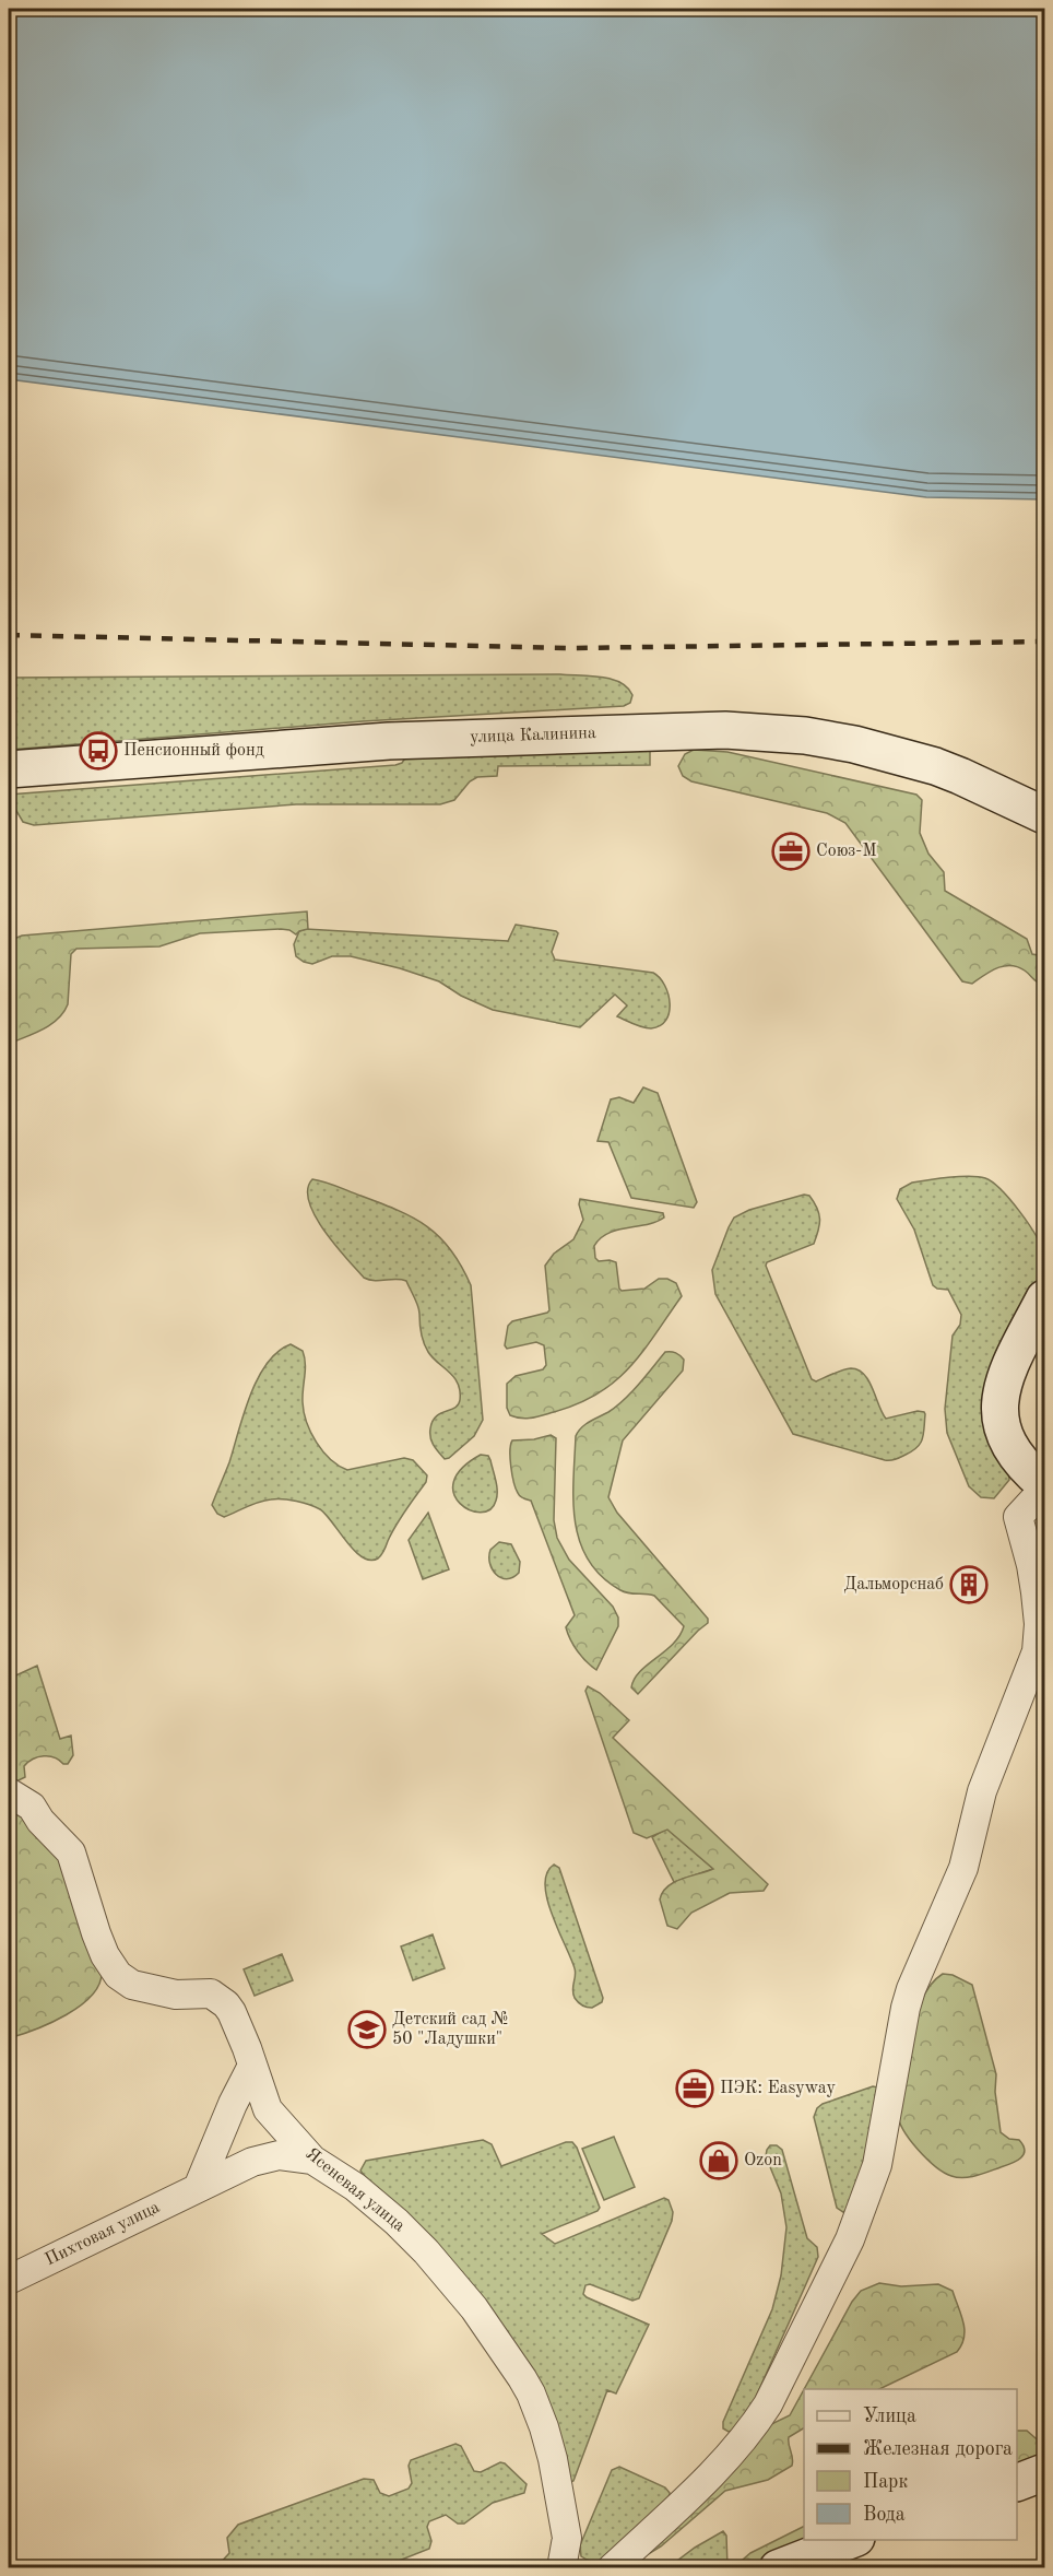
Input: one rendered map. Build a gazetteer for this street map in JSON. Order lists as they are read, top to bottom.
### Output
{
  "streets": {
    "main road": ["улица Калинина"],
    "street": ["Ясеневая улица", "Пихтовая улица"]
  },
  "crossings": [
    ["Ясеневая улица", "Пихтовая улица"]
  ],
  "places": {
    "bus stop": ["Пенсионный фонд"],
    "office": ["Союз-М", "ПЭК: Easyway"],
    "building": ["Дальморснаб"],
    "school or university": ["Детский сад № 50 \"Ладушки\""],
    "shop": ["Ozon"]
  },
  "legend": [
    "Улица",
    "Железная дорога",
    "Парк",
    "Вода"
  ]
}
